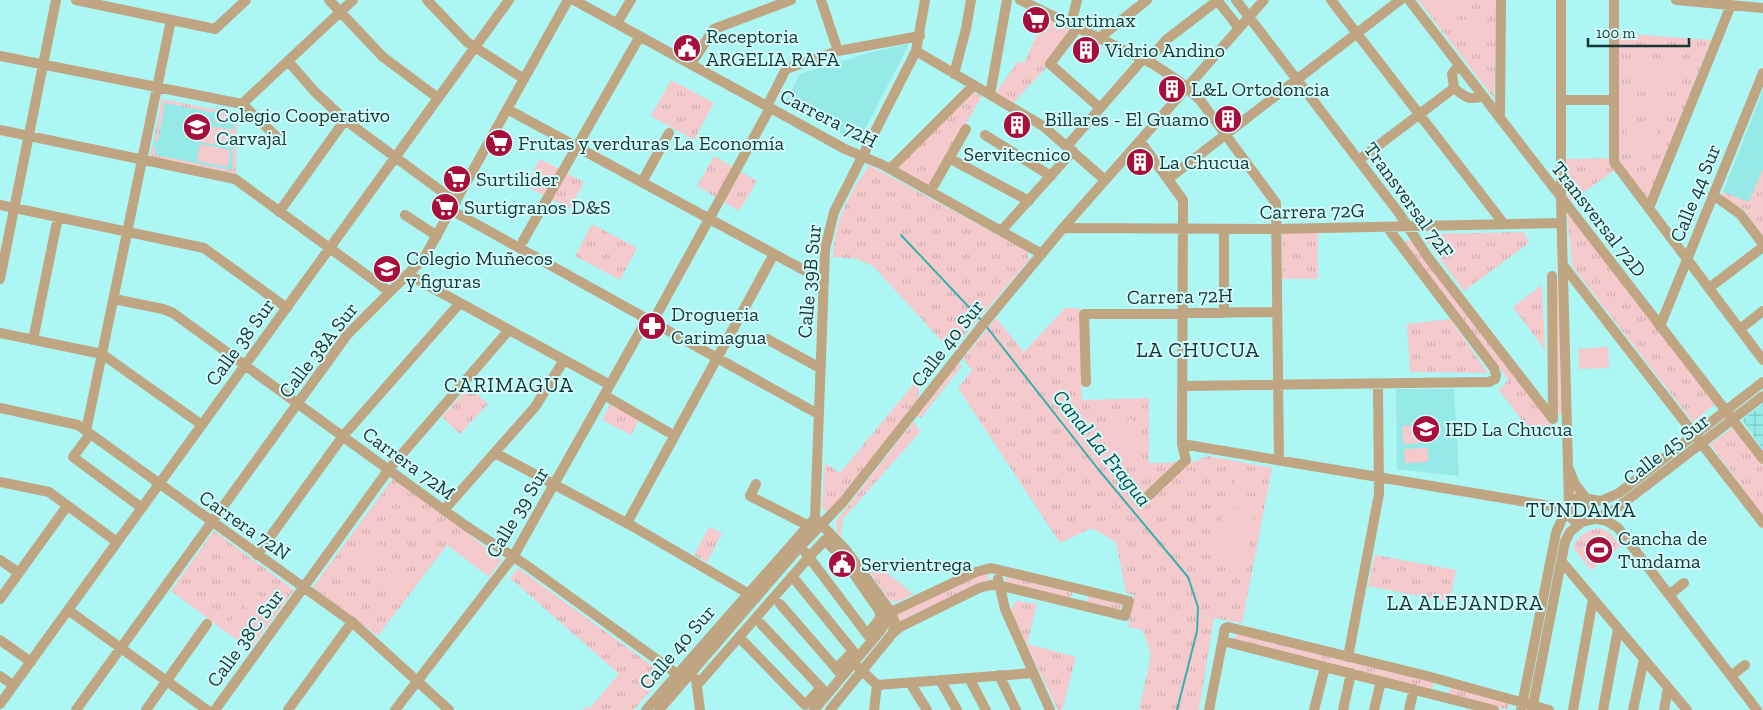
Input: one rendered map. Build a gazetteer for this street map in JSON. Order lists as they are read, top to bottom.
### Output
{
  "streets": {
    "street": [
      "Carrera 72H",
      "Calle 44 Sur",
      "Transversal 72F",
      "Carrera 72G",
      "Transversal 72D",
      "Calle 39B Sur",
      "Calle 38 Sur",
      "Calle 40 Sur",
      "Calle 38A Sur",
      "Calle 45 Sur",
      "Carrera 72M",
      "Calle 39 Sur",
      "Carrera 72N",
      "Calle 38C Sur"
    ]
  },
  "crossings": [
    ["Carrera 72H", "Calle 39B Sur"],
    ["Carrera 72H", "Calle 40 Sur"],
    ["Carrera 72H", "Calle 39 Sur"],
    ["Calle 44 Sur", "Transversal 72D"],
    ["Transversal 72F", "Carrera 72G"],
    ["Transversal 72F", "Calle 40 Sur"],
    ["Carrera 72G", "Calle 40 Sur"],
    ["Transversal 72D", "Calle 45 Sur"],
    ["Calle 39B Sur", "Calle 40 Sur"],
    ["Calle 38 Sur", "Carrera 72M"],
    ["Calle 38 Sur", "Carrera 72N"],
    ["Calle 40 Sur", "Carrera 72M"],
    ["Calle 38A Sur", "Carrera 72M"],
    ["Calle 38A Sur", "Carrera 72N"],
    ["Carrera 72M", "Calle 39 Sur"],
    ["Carrera 72M", "Calle 38C Sur"],
    ["Calle 39 Sur", "Carrera 72N"],
    ["Carrera 72N", "Calle 38C Sur"]
  ],
  "districts": [
    "LA CHUCUA",
    "CARIMAGUA",
    "TUNDAMA",
    "LA ALEJANDRA"
  ],
  "water": ["Canal La Fragua"],
  "places": {
    "supermarket": [
      "Surtimax",
      "Frutas y verduras La Economía",
      "Surtilider",
      "Surtigranos D&S"
    ],
    "public building": ["Receptoria ARGELIA RAFA", "Servientrega"],
    "building": [
      "Vidrio Andino",
      "L&L Ortodoncia",
      "Billares - El Guamo",
      "Servitecnico",
      "La Chucua"
    ],
    "school or university": ["Colegio Cooperativo Carvajal", "Colegio Muñecos y figuras", "IED La Chucua"],
    "pharmacy": ["Drogueria Carimagua"],
    "sports": ["Cancha de Tundama"]
  },
  "scale_bar": "100 m"
}
